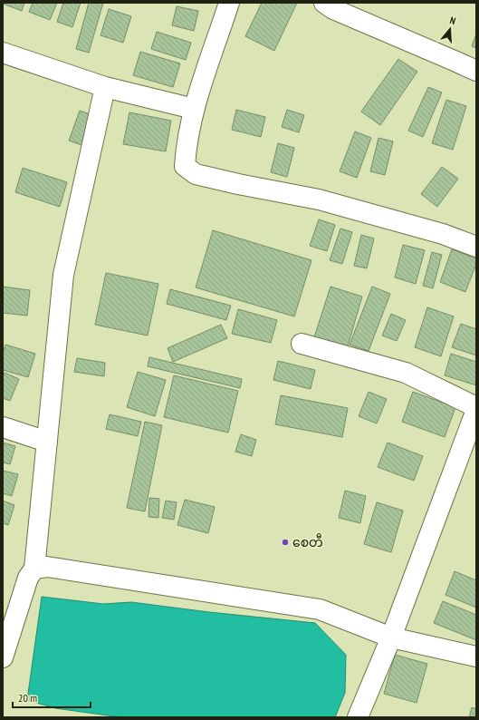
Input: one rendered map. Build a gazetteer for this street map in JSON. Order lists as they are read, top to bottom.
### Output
{
  "places": ["စေတီ"],
  "scale_bar": "20 m",
  "north": "top"
}
